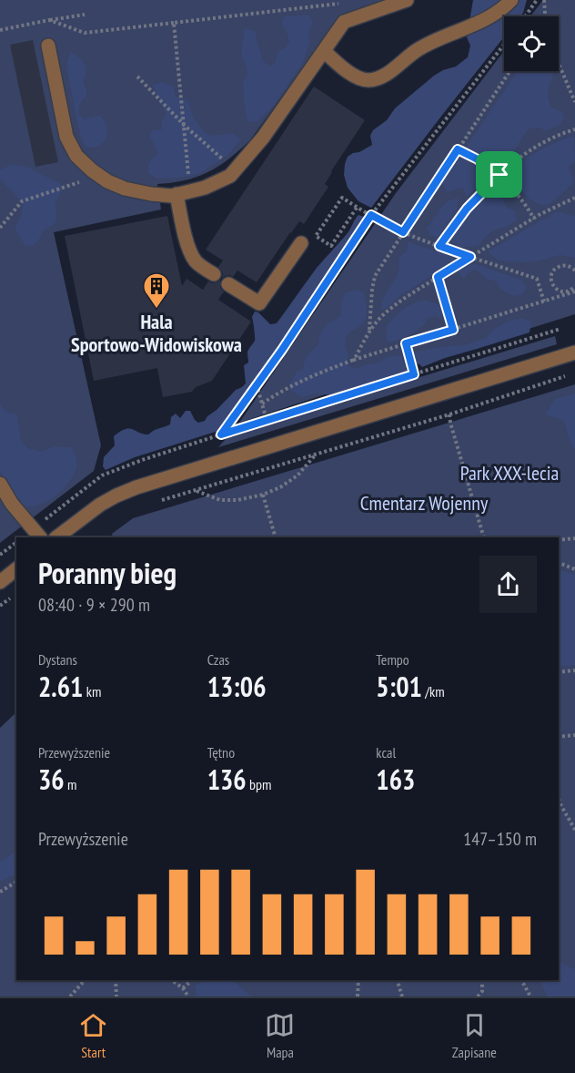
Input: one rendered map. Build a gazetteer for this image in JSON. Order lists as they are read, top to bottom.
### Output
{
  "parks": ["Park XXX-lecia", "Cmentarz Wojenny"],
  "places": {
    "building": ["Hala Sportowo-Widowiskowa"]
  },
  "page": {
    "heading": ["Poranny bieg", "08:40 · 9 × 290 m"],
    "stats": [
      ["Dystans", "2.61 km"],
      ["Czas", "13:06"],
      ["Tempo", "5:01 /km"],
      ["Przewyższenie", "36 m"],
      ["Tętno", "136 bpm"],
      ["kcal", "163"]
    ],
    "chart": ["Przewyższenie", "147–150 m"],
    "tabs": ["Start", "Mapa", "Zapisane"]
  }
}
